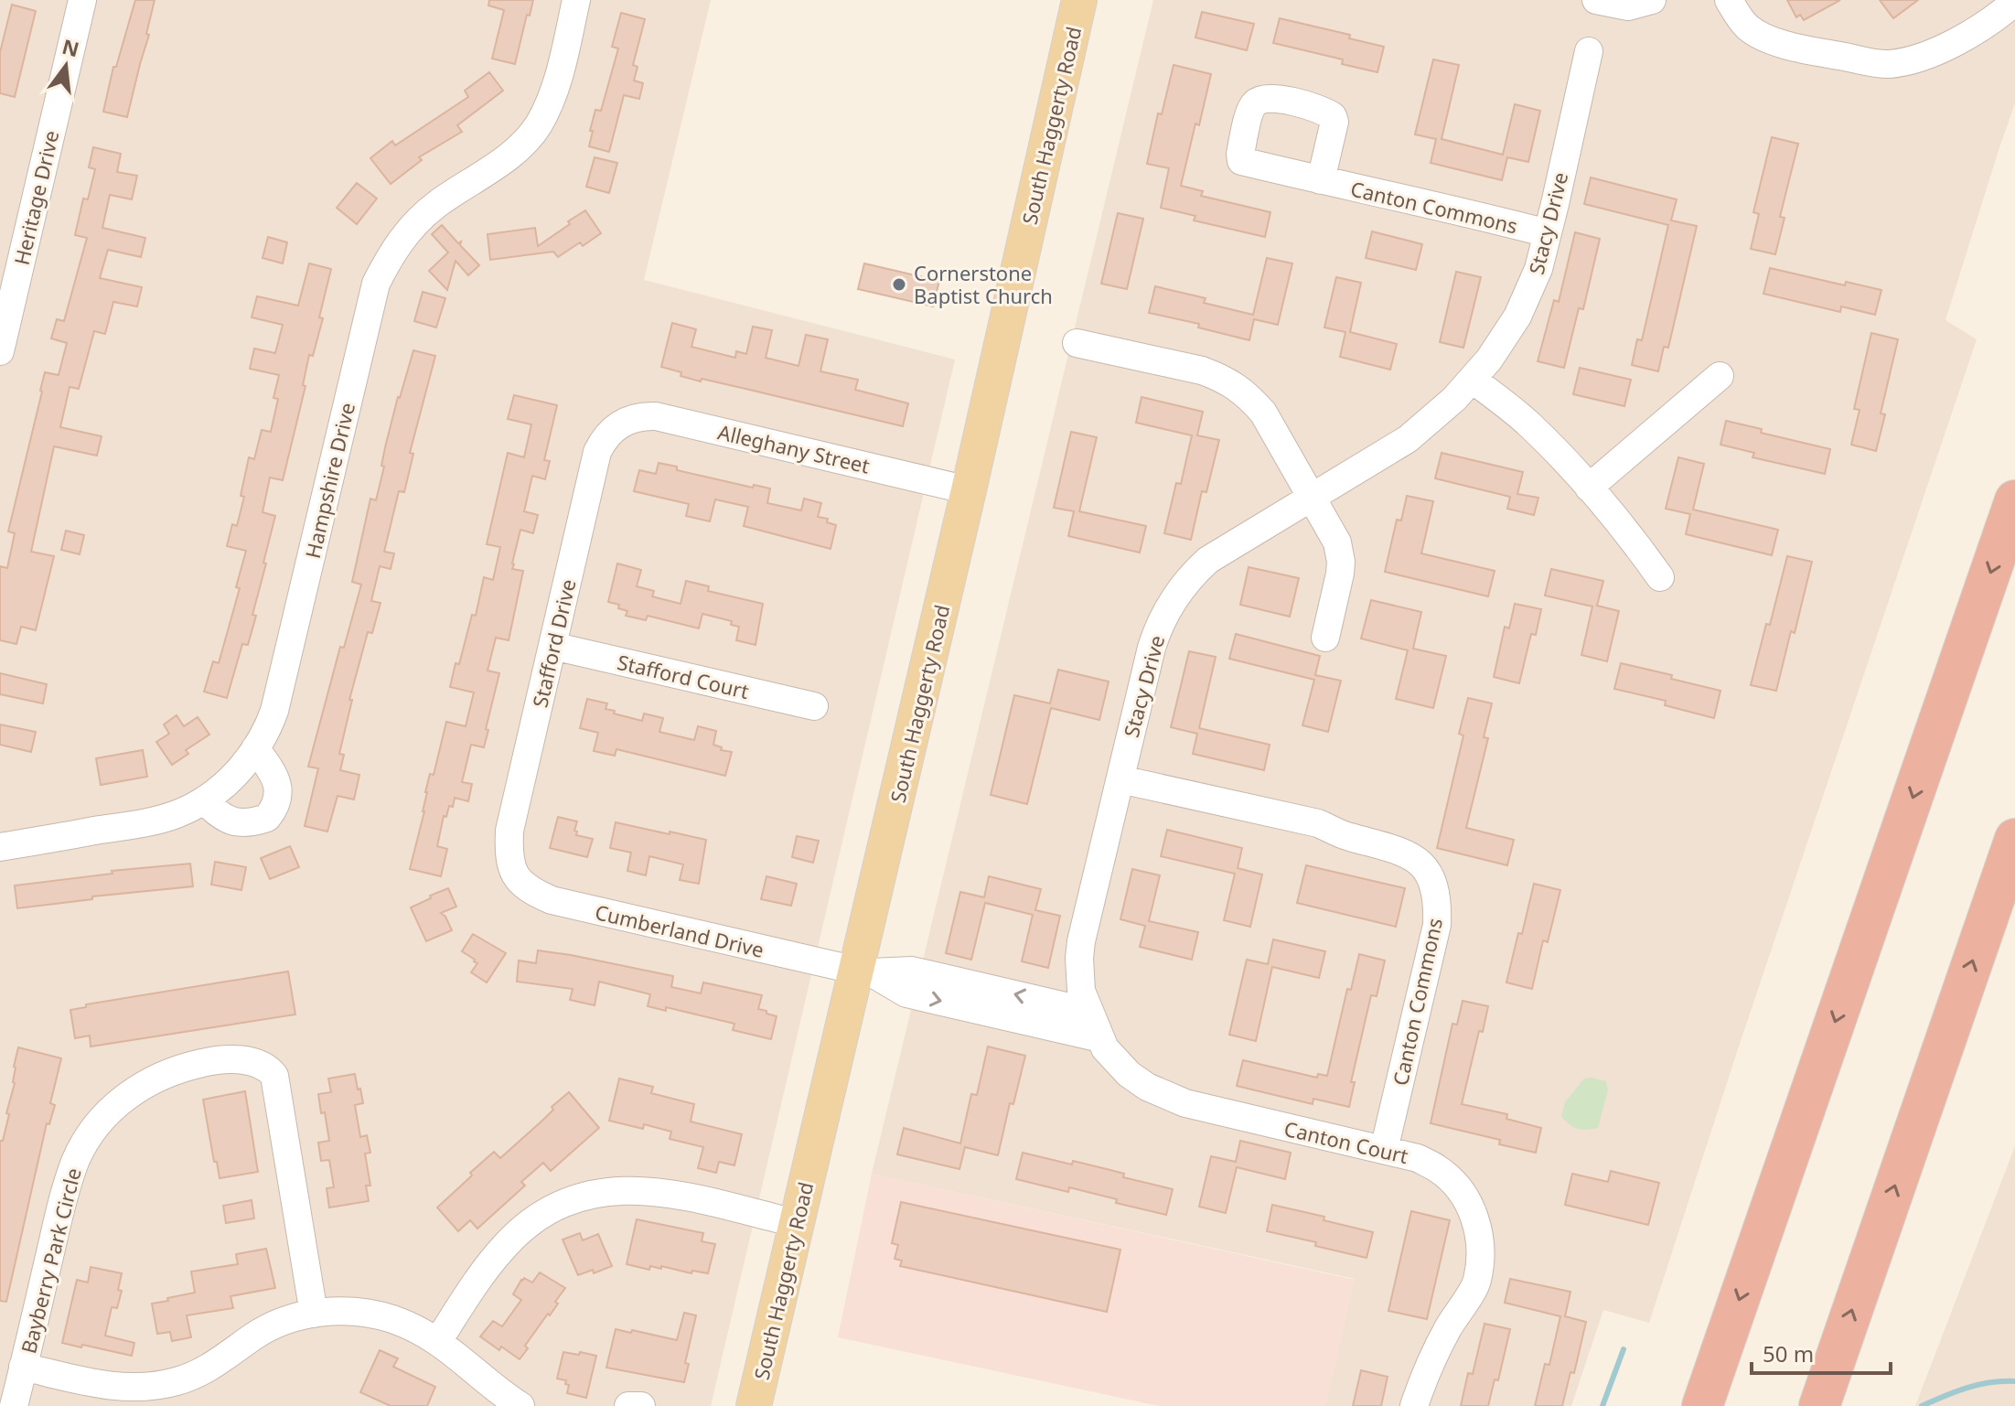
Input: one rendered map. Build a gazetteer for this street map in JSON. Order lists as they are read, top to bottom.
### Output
{
  "streets": {
    "main road": ["South Haggerty Road"],
    "street": [
      "Heritage Drive",
      "Canton Commons",
      "Stacy Drive",
      "Alleghany Street",
      "Hampshire Drive",
      "Stafford Drive",
      "Stafford Court",
      "Cumberland Drive",
      "Canton Court",
      "Bayberry Park Circle"
    ]
  },
  "crossings": [
    ["South Haggerty Road", "Alleghany Street"],
    ["South Haggerty Road", "Cumberland Drive"],
    ["Canton Commons", "Stacy Drive"],
    ["Canton Commons", "Canton Court"],
    ["Stacy Drive", "Canton Court"],
    ["Alleghany Street", "Stafford Drive"],
    ["Stafford Drive", "Stafford Court"],
    ["Stafford Drive", "Cumberland Drive"]
  ],
  "places": ["Cornerstone Baptist Church"],
  "scale_bar": "50 m",
  "north": "top"
}
